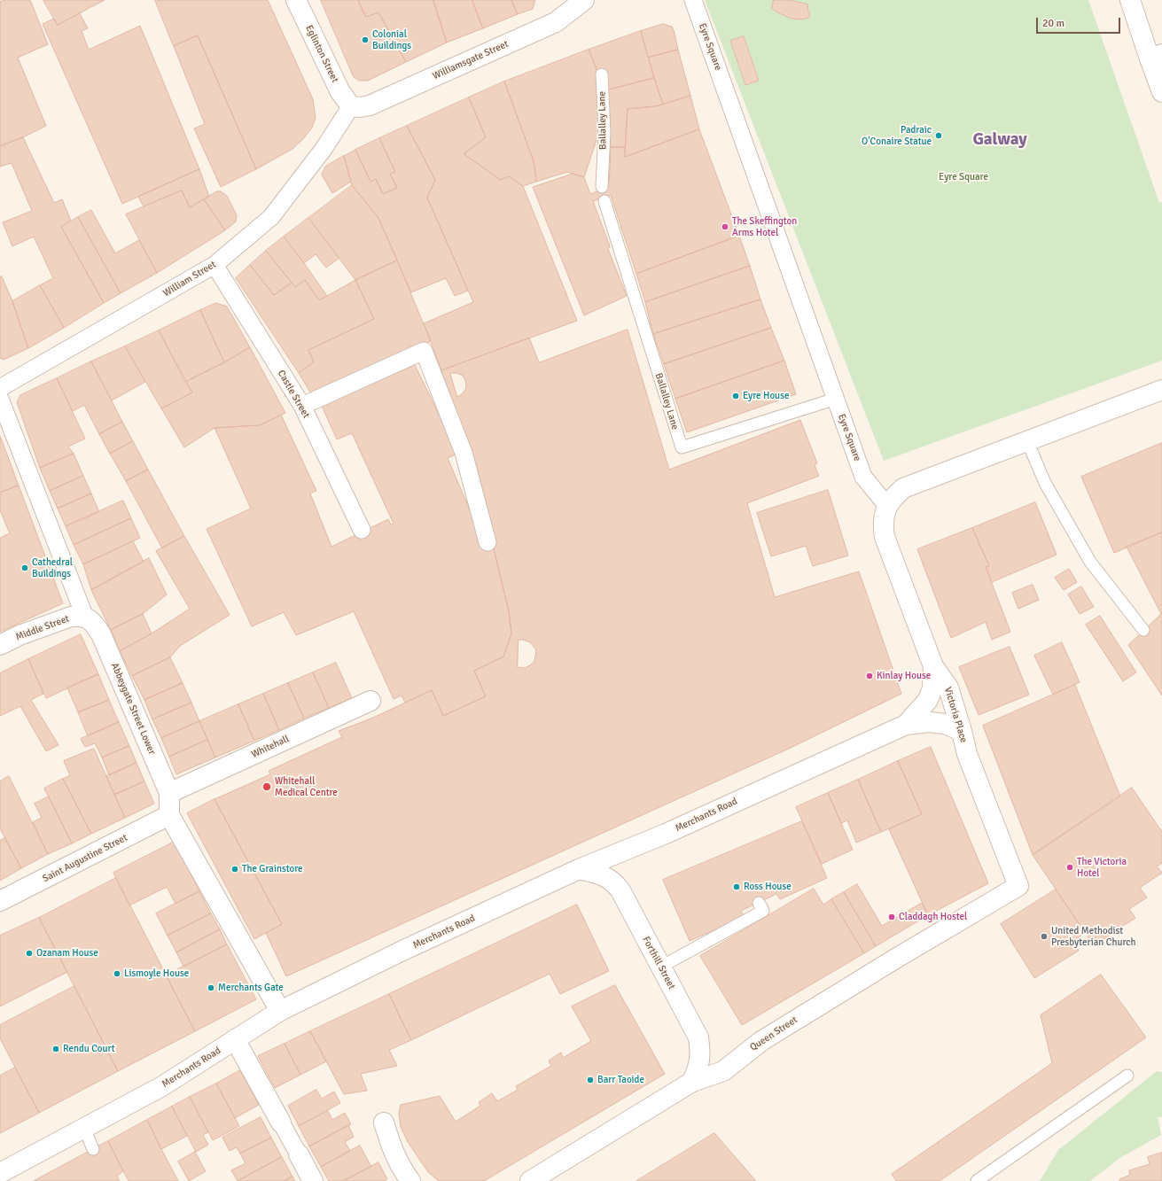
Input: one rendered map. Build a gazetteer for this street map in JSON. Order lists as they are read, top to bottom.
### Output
{
  "streets": {
    "main road": [
      "Eglinton Street",
      "Williamsgate Street",
      "Middle Street",
      "Abbeygate Street Lower",
      "Victoria Place",
      "Whitehall",
      "Merchants Road",
      "Saint Augustine Street",
      "Forthill Street",
      "Queen Street"
    ],
    "street": ["Eyre Square", "William Street", "Castle Street"],
    "lane": ["Ballalley Lane"]
  },
  "crossings": [
    ["Eyre Square", "Ballalley Lane"],
    ["Eyre Square", "Victoria Place"],
    ["Eglinton Street", "Williamsgate Street"],
    ["Eglinton Street", "William Street"],
    ["Williamsgate Street", "William Street"],
    ["William Street", "Castle Street"],
    ["Middle Street", "Abbeygate Street Lower"],
    ["Abbeygate Street Lower", "Whitehall"],
    ["Abbeygate Street Lower", "Merchants Road"],
    ["Abbeygate Street Lower", "Saint Augustine Street"],
    ["Victoria Place", "Merchants Road"],
    ["Victoria Place", "Queen Street"],
    ["Merchants Road", "Forthill Street"],
    ["Forthill Street", "Queen Street"]
  ],
  "districts": ["Galway"],
  "parks": ["Eyre Square"],
  "places": [
    "Colonial Buildings",
    "Padraic O'Conaire Statue",
    "The Skeffington Arms Hotel",
    "Eyre House",
    "Cathedral Buildings",
    "Kinlay House",
    "Whitehall Medical Centre",
    "The Victoria Hotel",
    "The Grainstore",
    "Ross House",
    "Claddagh Hostel",
    "United Methodist Presbyterian Church",
    "Ozanam House",
    "Lismoyle House",
    "Merchants Gate",
    "Rendu Court",
    "Barr Taoide"
  ],
  "scale_bar": "20 m"
}
